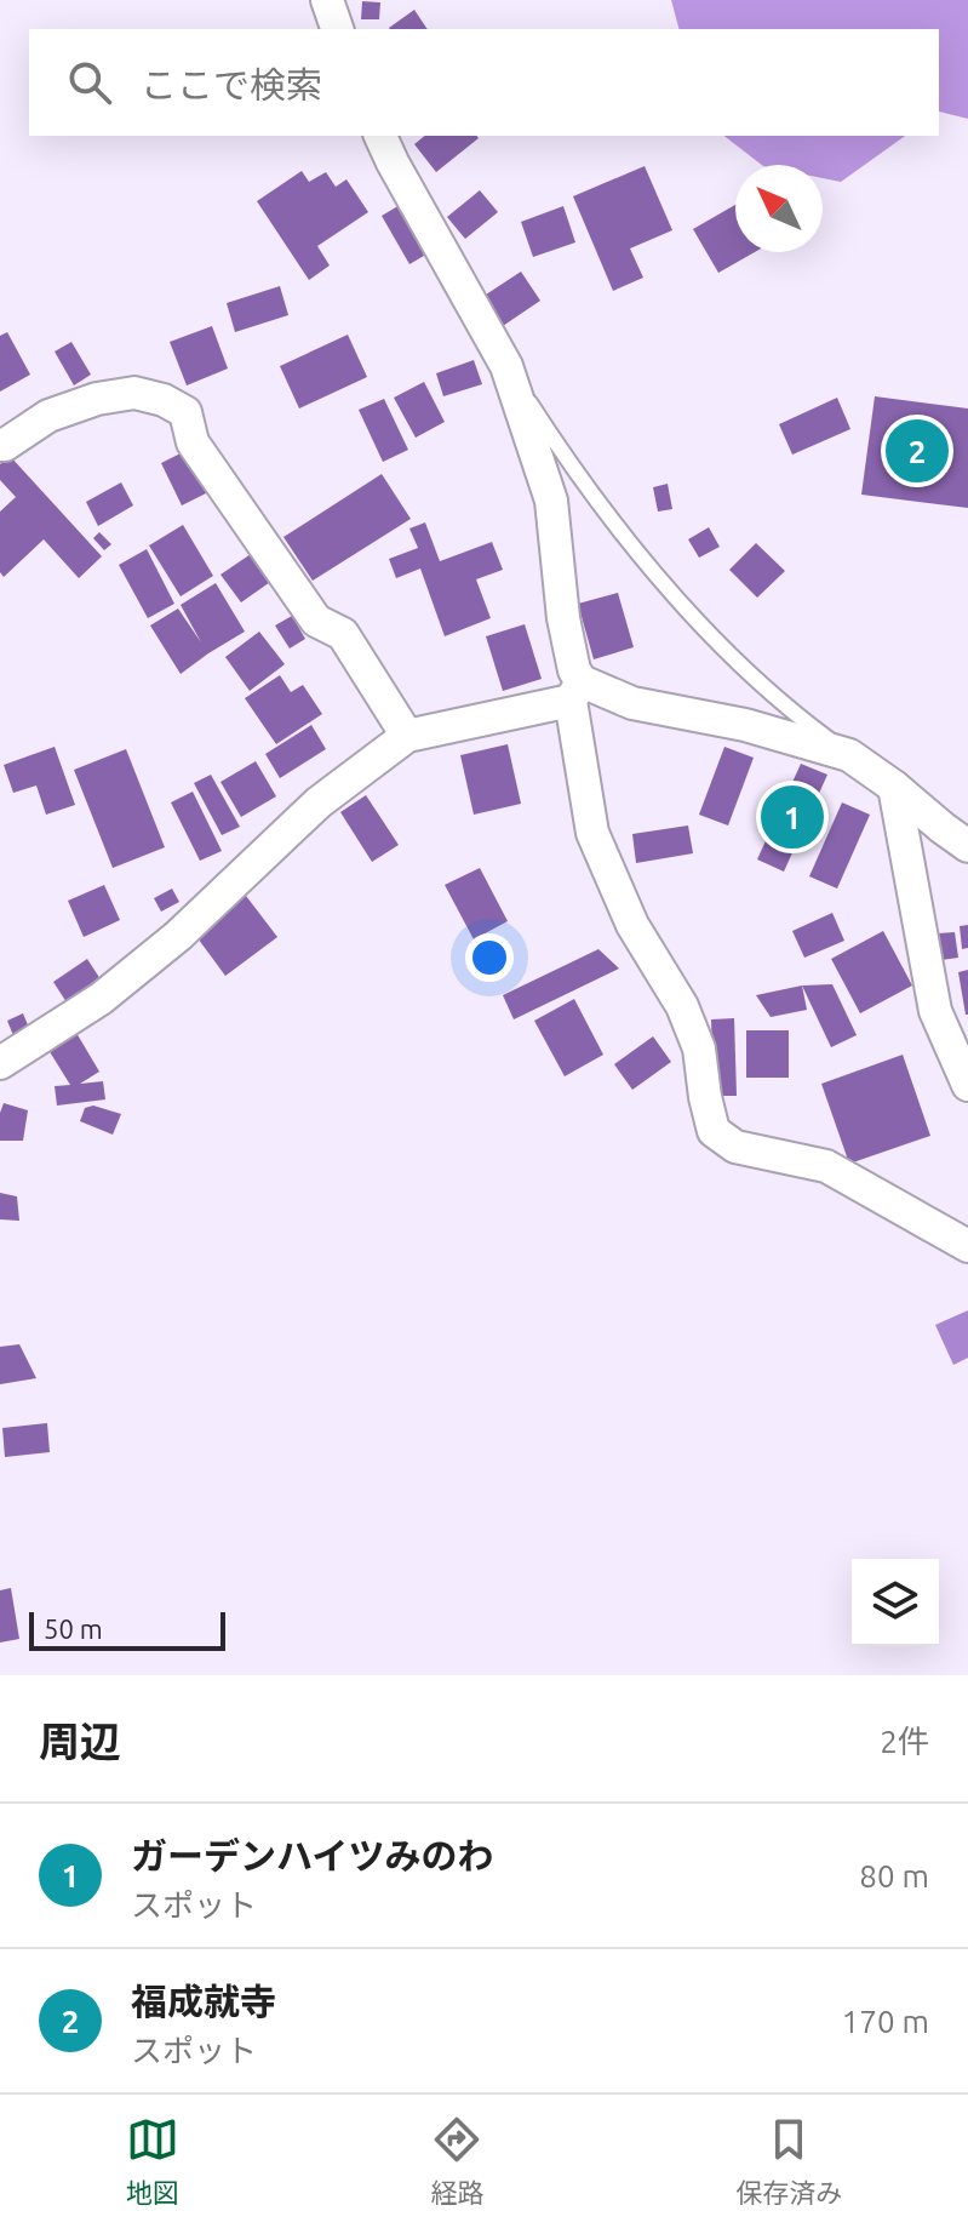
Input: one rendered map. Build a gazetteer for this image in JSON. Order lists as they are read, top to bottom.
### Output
{
  "scale_bar": "50 m",
  "north": "top left",
  "page": {
    "search": "ここで検索",
    "pins": ["2", "1"],
    "scale": "50 m",
    "heading": ["周辺", "2件"],
    "list": [
      {
        "mark": "1",
        "name": "ガーデンハイツみのわ",
        "note": "スポット",
        "value": "80 m"
      },
      {
        "mark": "2",
        "name": "福成就寺",
        "note": "スポット",
        "value": "170 m"
      }
    ],
    "nav": ["地図", "経路", "保存済み"]
  }
}
